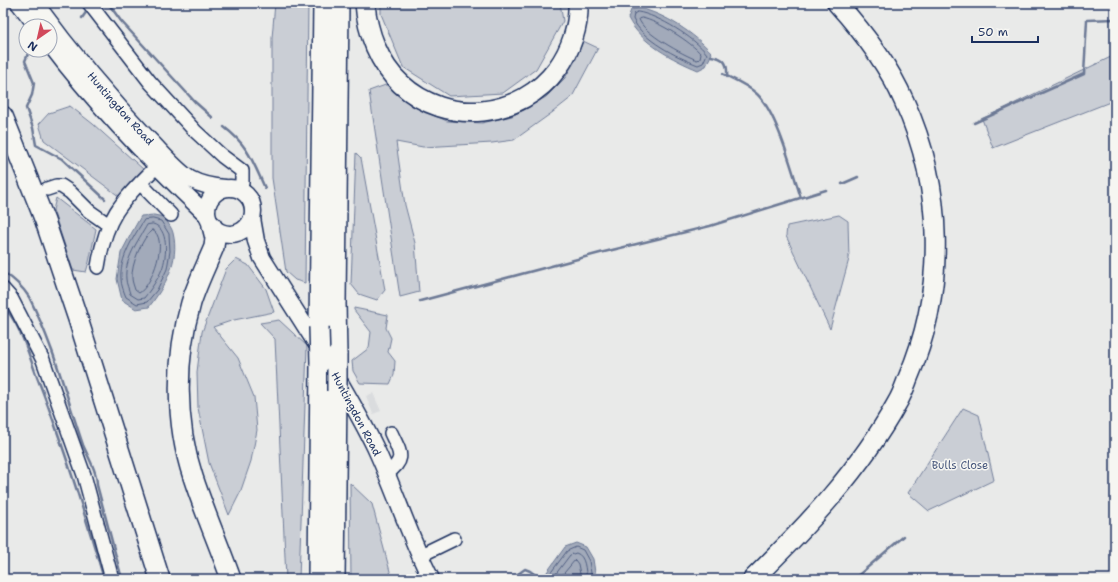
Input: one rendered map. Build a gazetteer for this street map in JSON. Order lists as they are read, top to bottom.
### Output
{
  "streets": {
    "main road": ["Huntingdon Road"]
  },
  "parks": ["Bulls Close"],
  "scale_bar": "50 m",
  "north": "bottom left"
}
